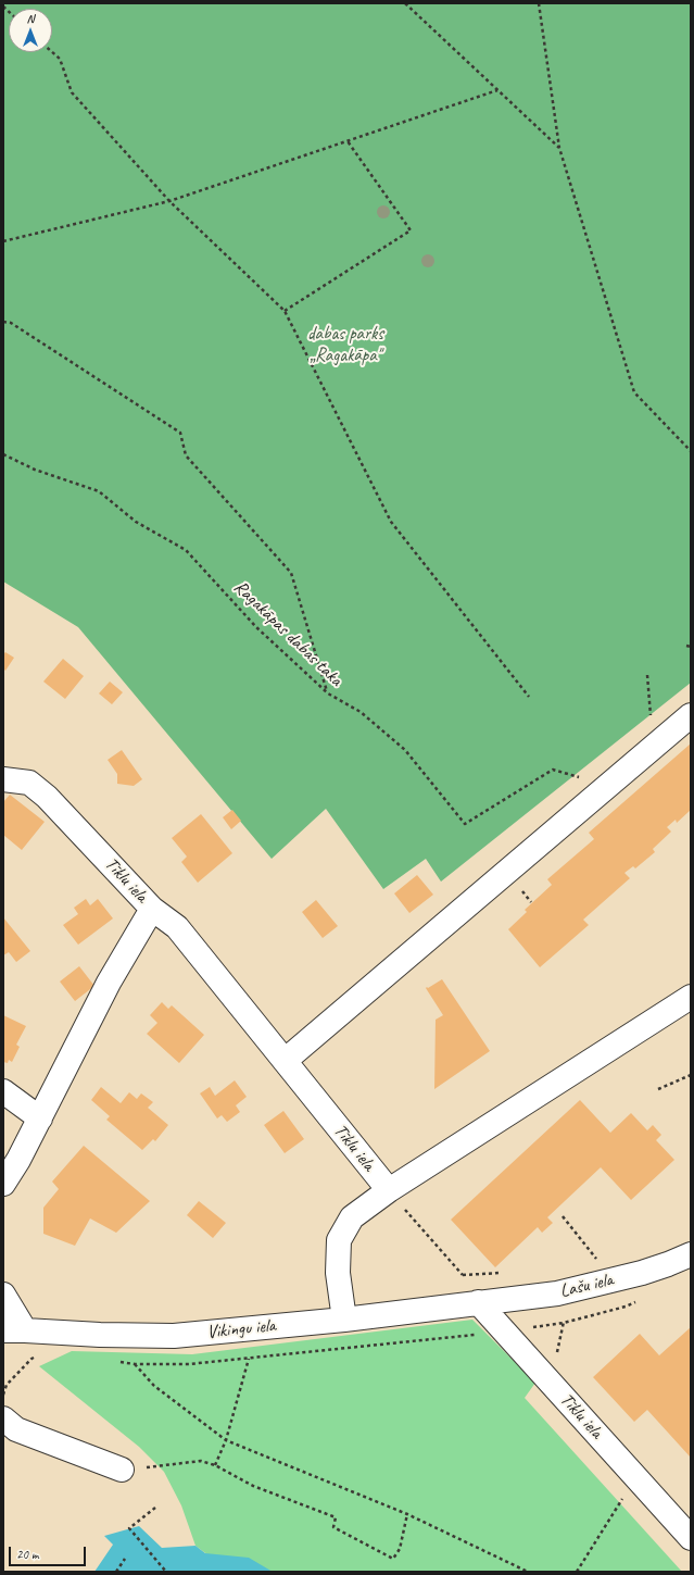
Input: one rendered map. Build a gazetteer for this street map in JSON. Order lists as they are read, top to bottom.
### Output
{
  "streets": {
    "street": ["Tīklu iela", "Lašu iela", "Vikingu iela"],
    "path": ["Ragakāpas dabas taka"]
  },
  "crossings": [
    ["Tīklu iela", "Lašu iela"],
    ["Tīklu iela", "Vikingu iela"],
    ["Lašu iela", "Vikingu iela"]
  ],
  "parks": ["dabas parks „Ragakāpa\""],
  "scale_bar": "20 m",
  "north": "top"
}
